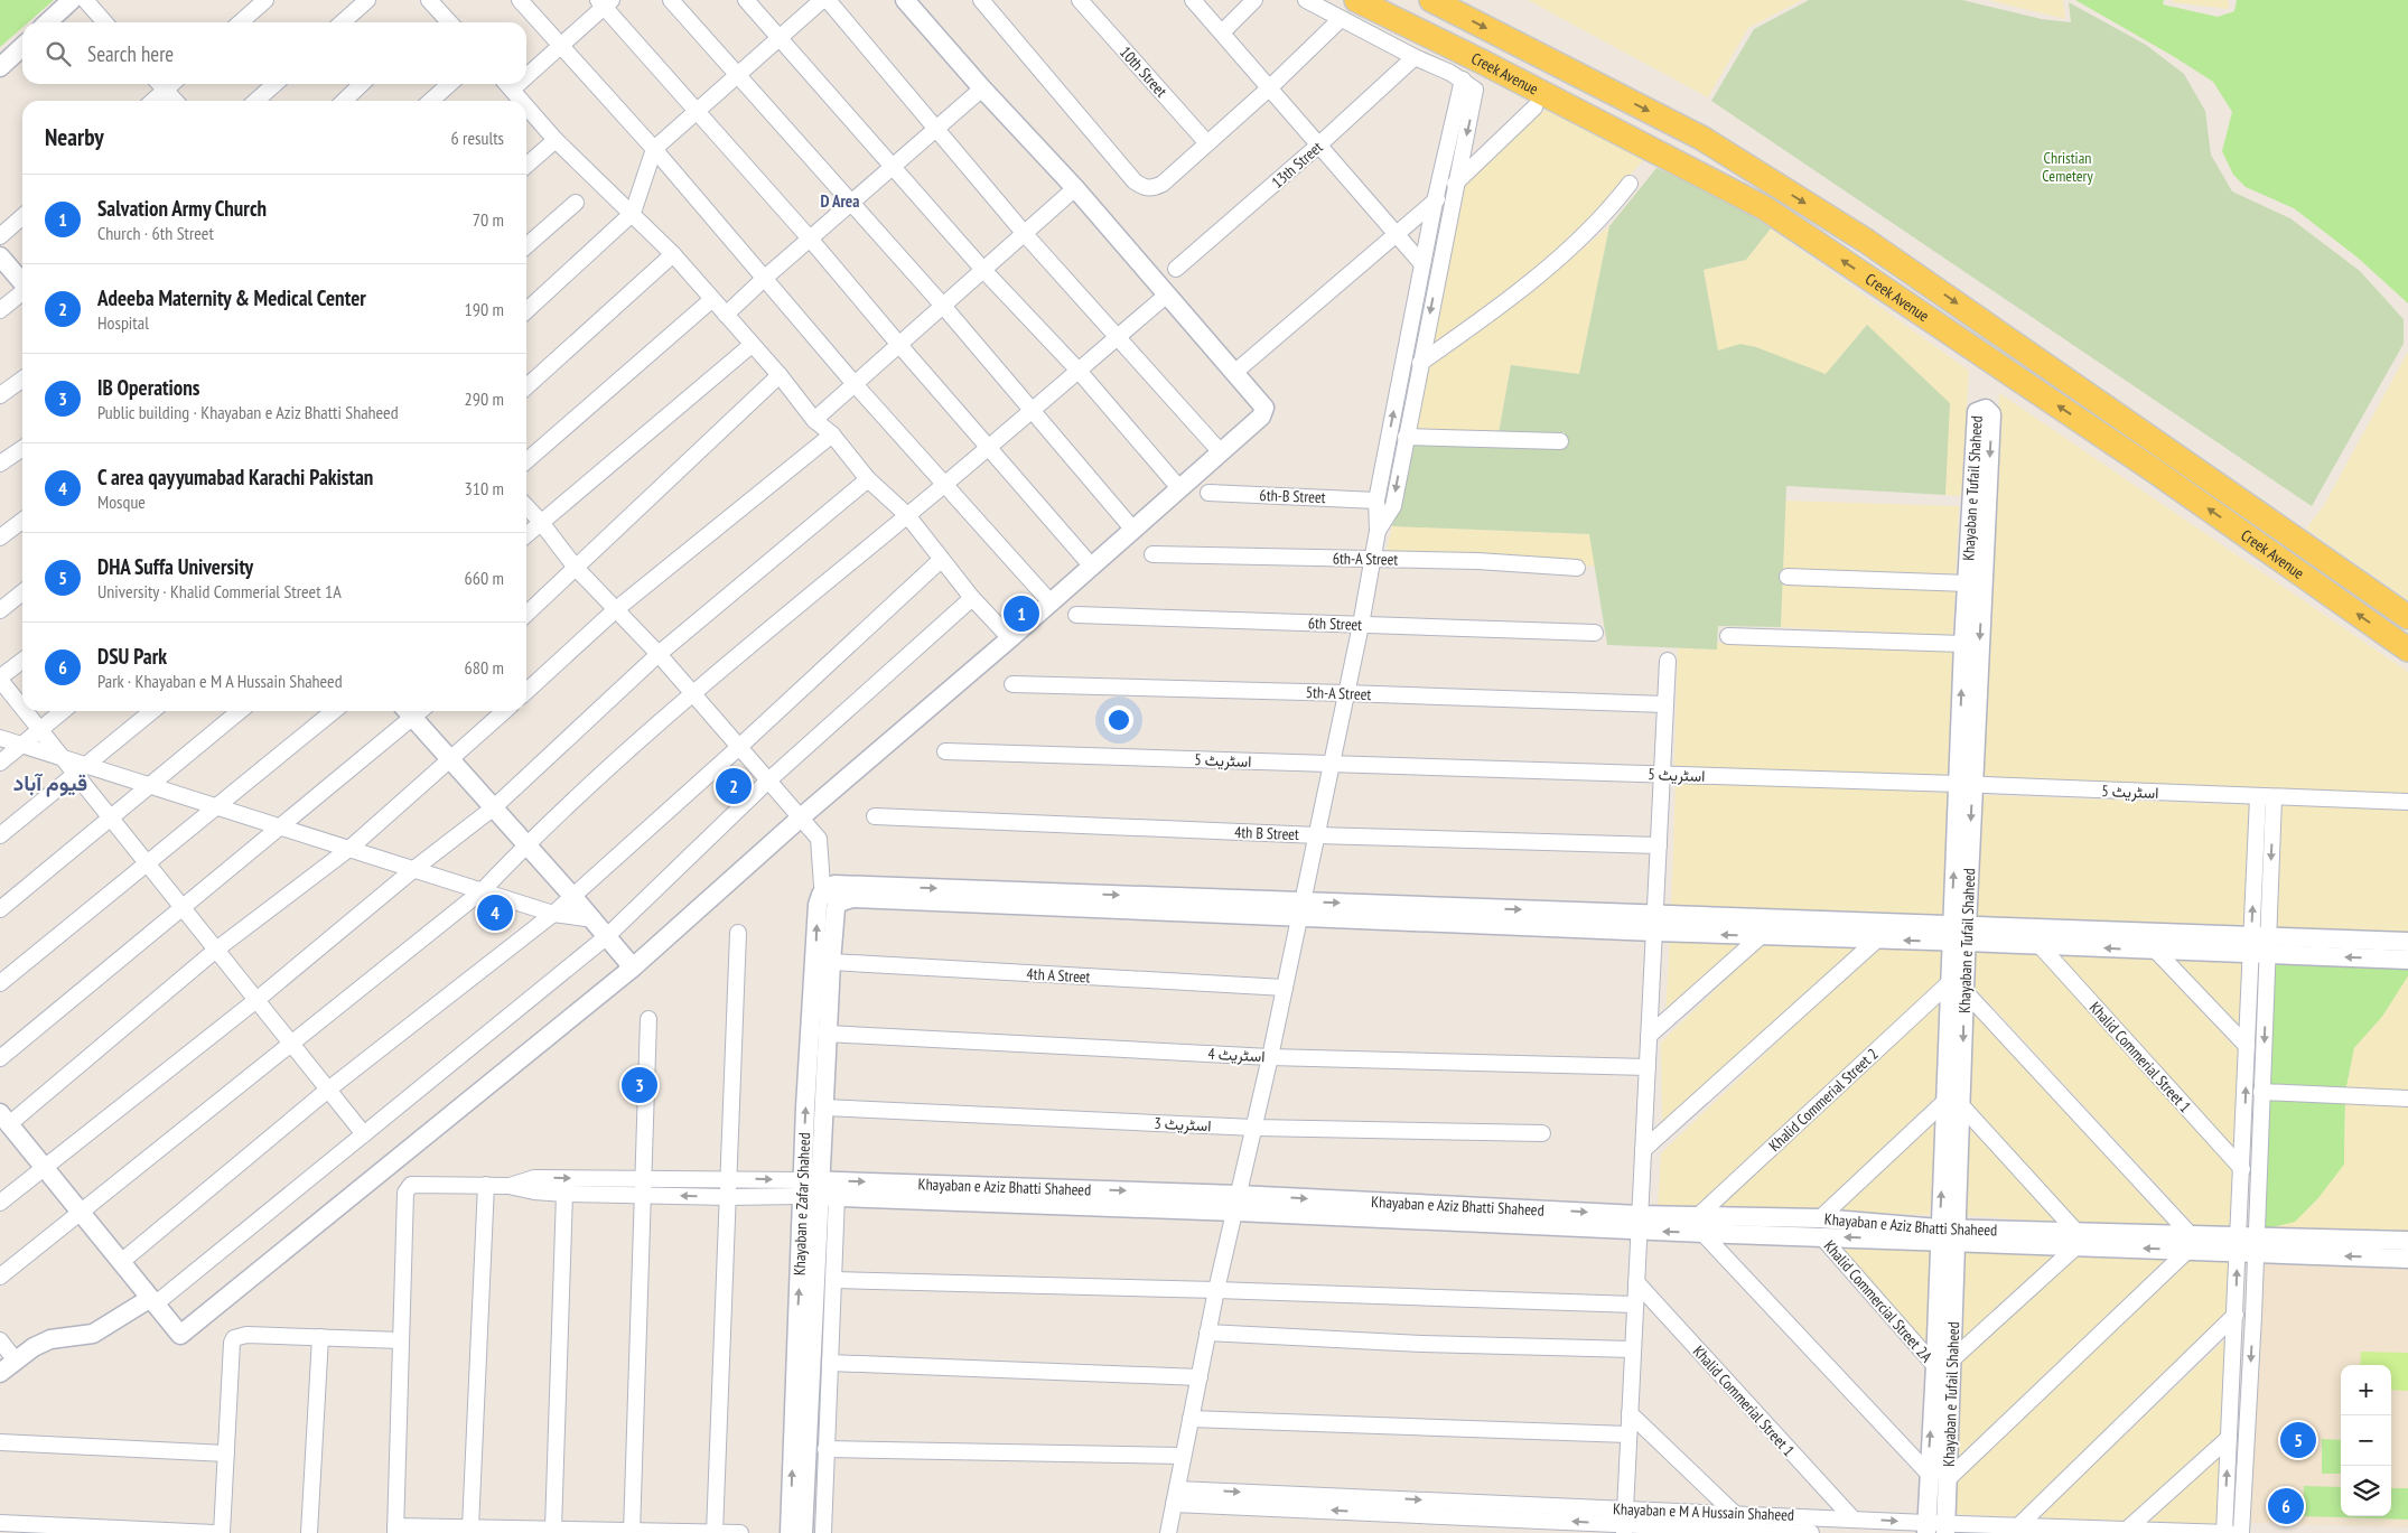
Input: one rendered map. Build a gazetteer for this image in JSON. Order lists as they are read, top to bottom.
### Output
{
  "streets": {
    "main road": ["Creek Avenue"],
    "street": [
      "10th Street",
      "13th Street",
      "Khayaban e Tufail Shaheed",
      "6th-B Street",
      "6th-A Street",
      "6th Street",
      "5th-A Street",
      "اسٹریٹ 5",
      "4th B Street",
      "4th A Street",
      "اسٹریٹ 4",
      "Khalid Commerial Street 1",
      "Khalid Commerial Street 2",
      "اسٹریٹ 3",
      "Khayaban e Aziz Bhatti Shaheed",
      "Khayaban e Zafar Shaheed",
      "Khalid Commercial Street 2A",
      "Khayaban e M A Hussain Shaheed"
    ]
  },
  "crossings": [
    ["Khayaban e Tufail Shaheed", "اسٹریٹ 5"],
    ["Khayaban e Tufail Shaheed", "Khalid Commerial Street 2"],
    ["Khayaban e Tufail Shaheed", "Khayaban e Aziz Bhatti Shaheed"],
    ["Khayaban e Tufail Shaheed", "Khalid Commercial Street 2A"],
    ["Khayaban e Tufail Shaheed", "Khayaban e M A Hussain Shaheed"],
    ["Khalid Commerial Street 1", "Khayaban e M A Hussain Shaheed"],
    ["Khalid Commerial Street 2", "Khayaban e Aziz Bhatti Shaheed"],
    ["Khayaban e Aziz Bhatti Shaheed", "Khayaban e Zafar Shaheed"],
    ["Khayaban e Aziz Bhatti Shaheed", "Khalid Commercial Street 2A"]
  ],
  "districts": ["D Area", "قیوم آباد"],
  "parks": ["Christian Cemetery"],
  "page": {
    "search": "Search here",
    "heading": ["Nearby", "6 results"],
    "list": [
      {
        "mark": "1",
        "name": "Salvation Army Church",
        "note": "Church · 6th Street",
        "value": "70 m"
      },
      {
        "mark": "2",
        "name": "Adeeba Maternity & Medical Center",
        "note": "Hospital",
        "value": "190 m"
      },
      {
        "mark": "3",
        "name": "IB Operations",
        "note": "Public building · Khayaban e Aziz Bhatti Shaheed",
        "value": "290 m"
      },
      {
        "mark": "4",
        "name": "C area qayyumabad Karachi Pakistan",
        "note": "Mosque",
        "value": "310 m"
      },
      {
        "mark": "5",
        "name": "DHA Suffa University",
        "note": "University · Khalid Commerial Street 1A",
        "value": "660 m"
      },
      {
        "mark": "6",
        "name": "DSU Park",
        "note": "Park · Khayaban e M A Hussain Shaheed",
        "value": "680 m"
      }
    ],
    "pins": [
      "1",
      "2",
      "4",
      "3",
      "5",
      "6"
    ],
    "map_buttons": ["+", "−"]
  }
}
